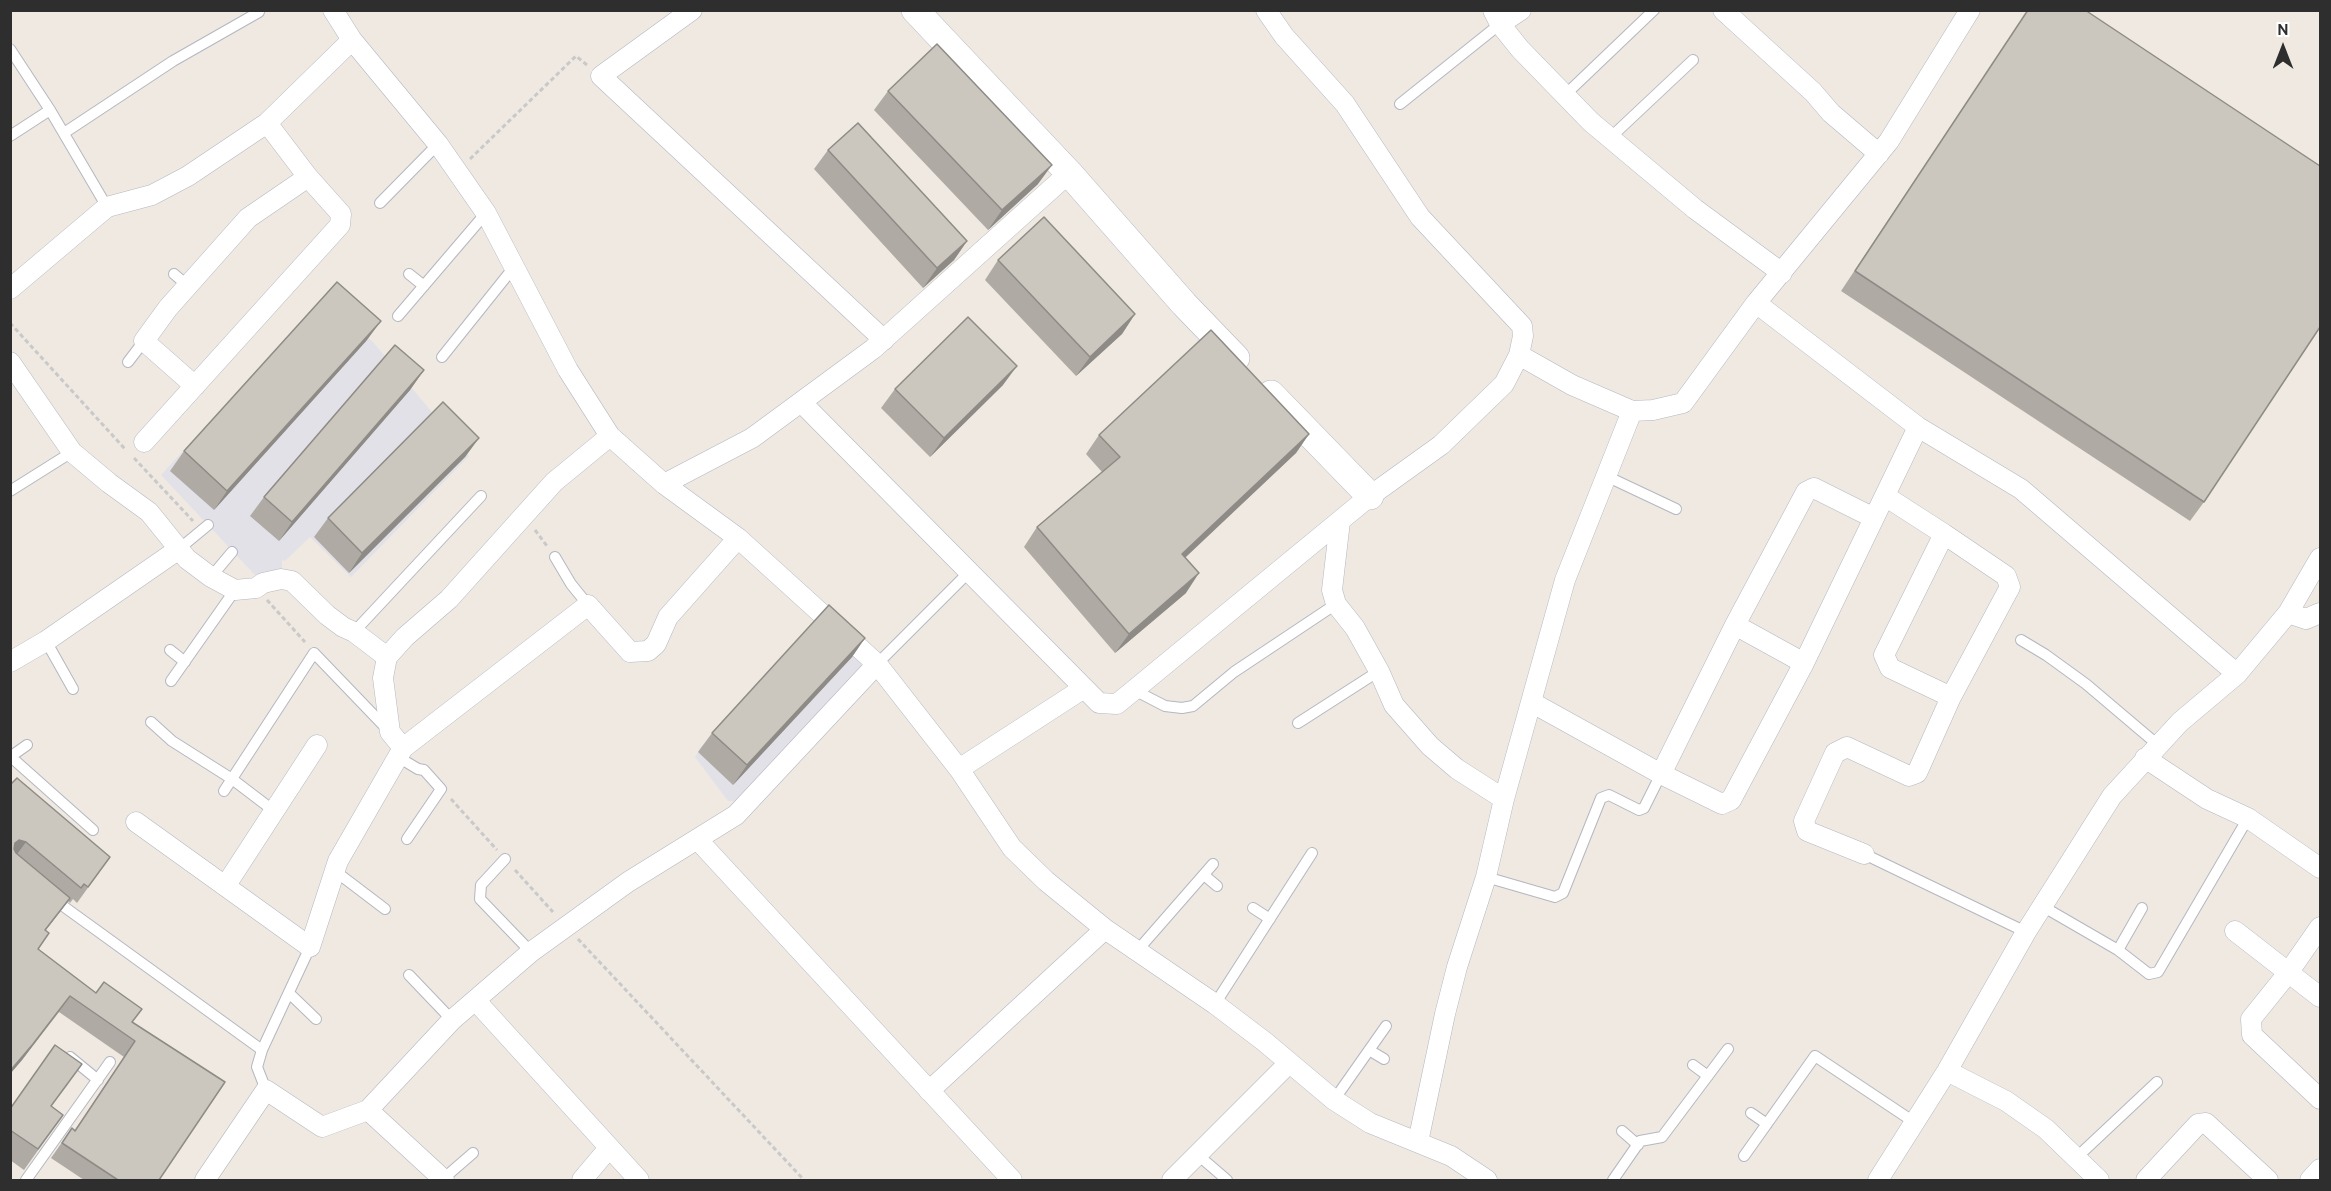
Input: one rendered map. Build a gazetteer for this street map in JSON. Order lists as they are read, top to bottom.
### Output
{
  "north": "top"
}
